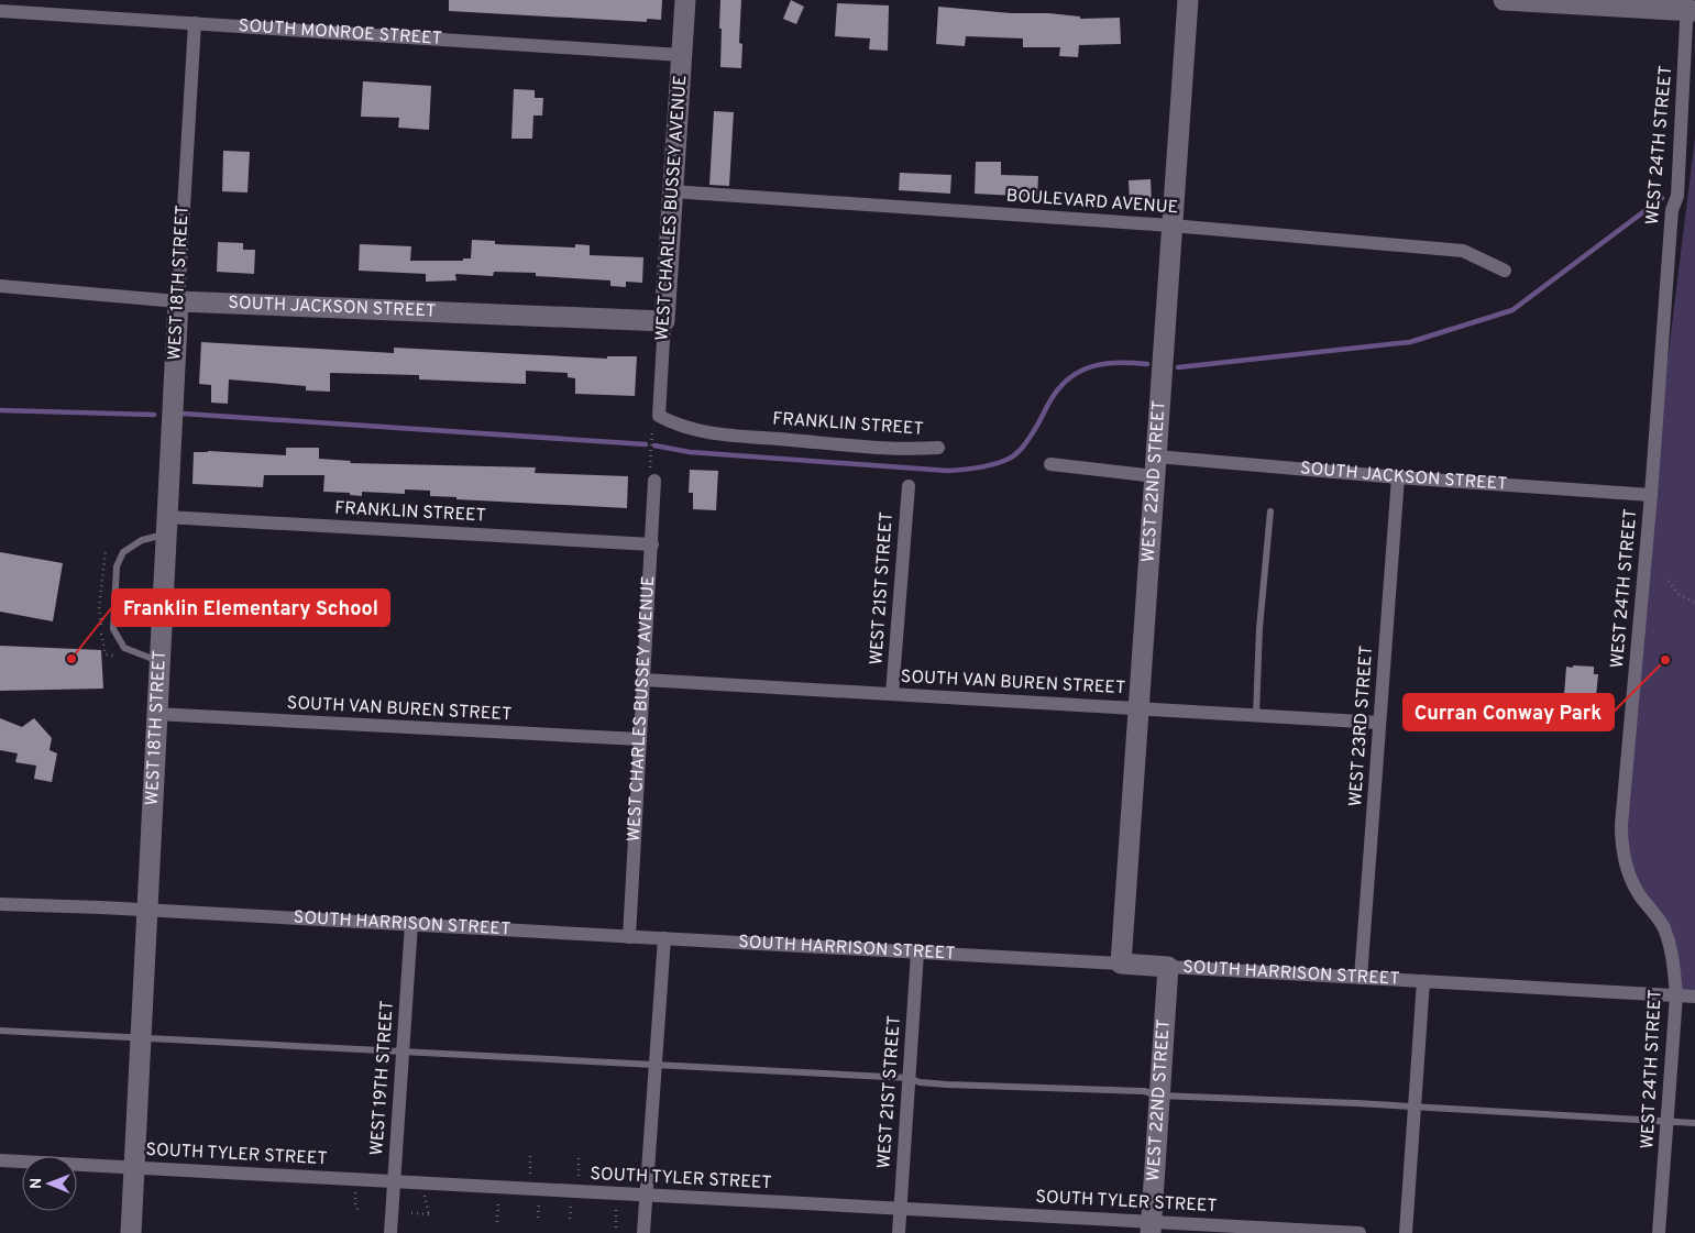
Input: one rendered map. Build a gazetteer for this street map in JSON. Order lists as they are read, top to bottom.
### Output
{
  "streets": {
    "street": [
      "SOUTH MONROE STREET",
      "WEST 24TH STREET",
      "BOULEVARD AVENUE",
      "WEST CHARLES BUSSEY AVENUE",
      "WEST 18TH STREET",
      "SOUTH JACKSON STREET",
      "FRANKLIN STREET",
      "WEST 22ND STREET",
      "WEST 21ST STREET",
      "SOUTH VAN BUREN STREET",
      "WEST 23RD STREET",
      "SOUTH HARRISON STREET",
      "WEST 19TH STREET",
      "SOUTH TYLER STREET"
    ]
  },
  "crossings": [
    ["SOUTH MONROE STREET", "WEST CHARLES BUSSEY AVENUE"],
    ["SOUTH MONROE STREET", "WEST 18TH STREET"],
    ["WEST 24TH STREET", "SOUTH JACKSON STREET"],
    ["WEST 24TH STREET", "SOUTH HARRISON STREET"],
    ["BOULEVARD AVENUE", "WEST CHARLES BUSSEY AVENUE"],
    ["BOULEVARD AVENUE", "WEST 22ND STREET"],
    ["WEST CHARLES BUSSEY AVENUE", "SOUTH JACKSON STREET"],
    ["WEST CHARLES BUSSEY AVENUE", "FRANKLIN STREET"],
    ["WEST CHARLES BUSSEY AVENUE", "SOUTH VAN BUREN STREET"],
    ["WEST CHARLES BUSSEY AVENUE", "SOUTH HARRISON STREET"],
    ["WEST 18TH STREET", "SOUTH JACKSON STREET"],
    ["WEST 18TH STREET", "FRANKLIN STREET"],
    ["WEST 18TH STREET", "SOUTH VAN BUREN STREET"],
    ["WEST 18TH STREET", "SOUTH HARRISON STREET"],
    ["WEST 18TH STREET", "SOUTH TYLER STREET"],
    ["SOUTH JACKSON STREET", "WEST 22ND STREET"],
    ["SOUTH JACKSON STREET", "WEST 23RD STREET"],
    ["WEST 22ND STREET", "SOUTH VAN BUREN STREET"],
    ["WEST 22ND STREET", "SOUTH HARRISON STREET"],
    ["WEST 22ND STREET", "SOUTH TYLER STREET"],
    ["WEST 21ST STREET", "SOUTH VAN BUREN STREET"],
    ["WEST 21ST STREET", "SOUTH HARRISON STREET"],
    ["WEST 21ST STREET", "SOUTH TYLER STREET"],
    ["SOUTH VAN BUREN STREET", "WEST 23RD STREET"],
    ["WEST 23RD STREET", "SOUTH HARRISON STREET"],
    ["SOUTH HARRISON STREET", "WEST 19TH STREET"],
    ["WEST 19TH STREET", "SOUTH TYLER STREET"]
  ],
  "places": ["Franklin Elementary School", "Curran Conway Park"],
  "north": "left"
}
